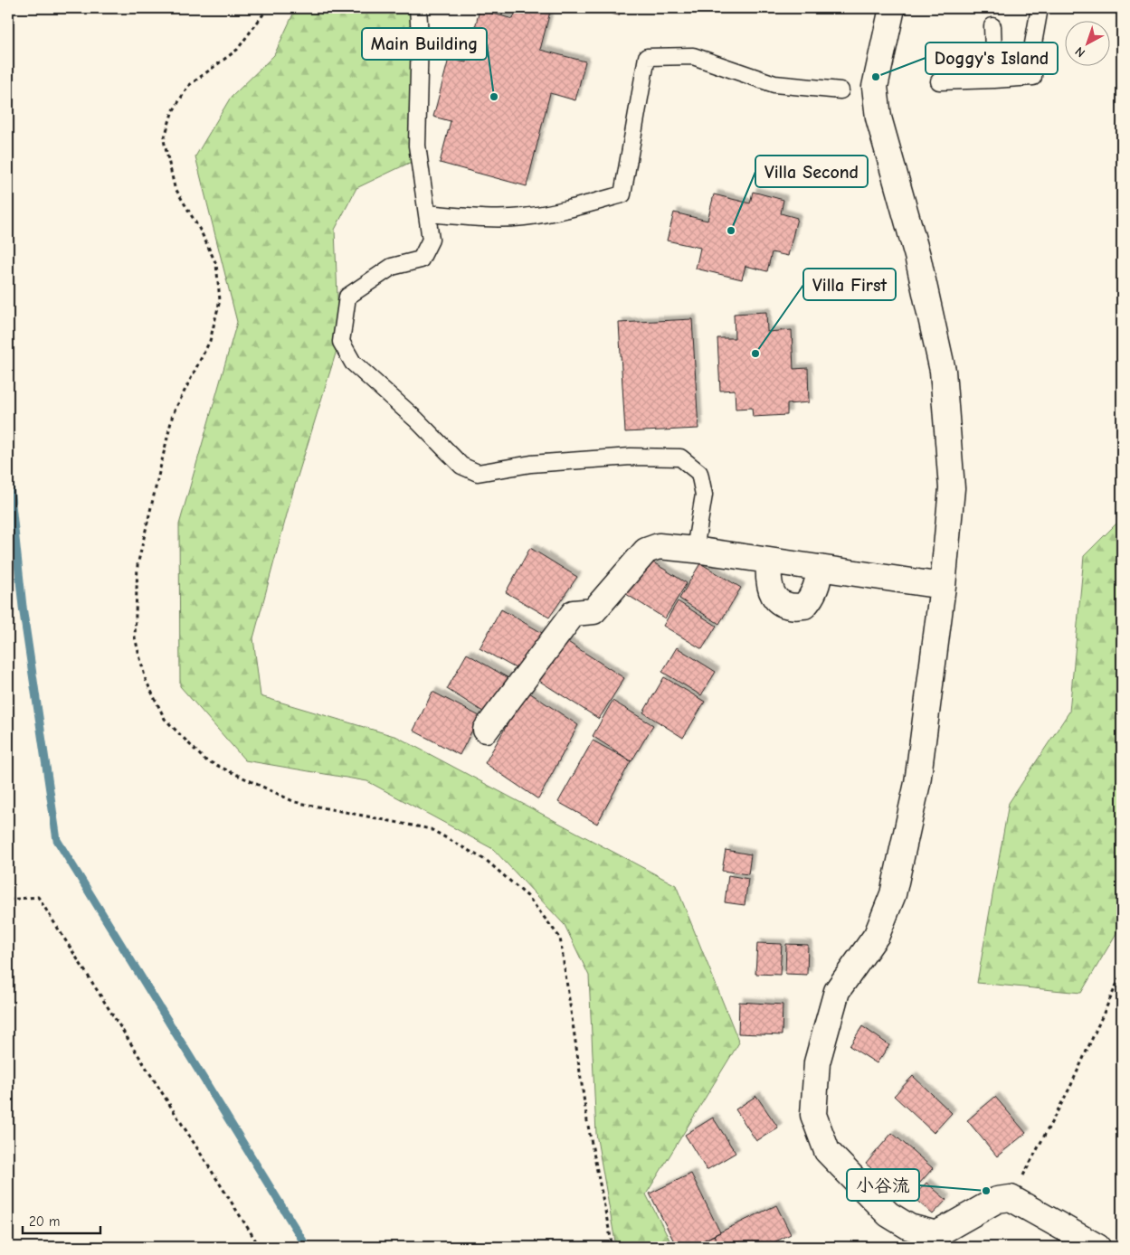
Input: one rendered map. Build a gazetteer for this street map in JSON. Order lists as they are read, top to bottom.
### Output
{
  "places": [
    "Doggy's Island",
    "Main Building",
    "Villa Second",
    "Villa First",
    "小谷流"
  ],
  "scale_bar": "20 m",
  "north": "bottom left"
}
